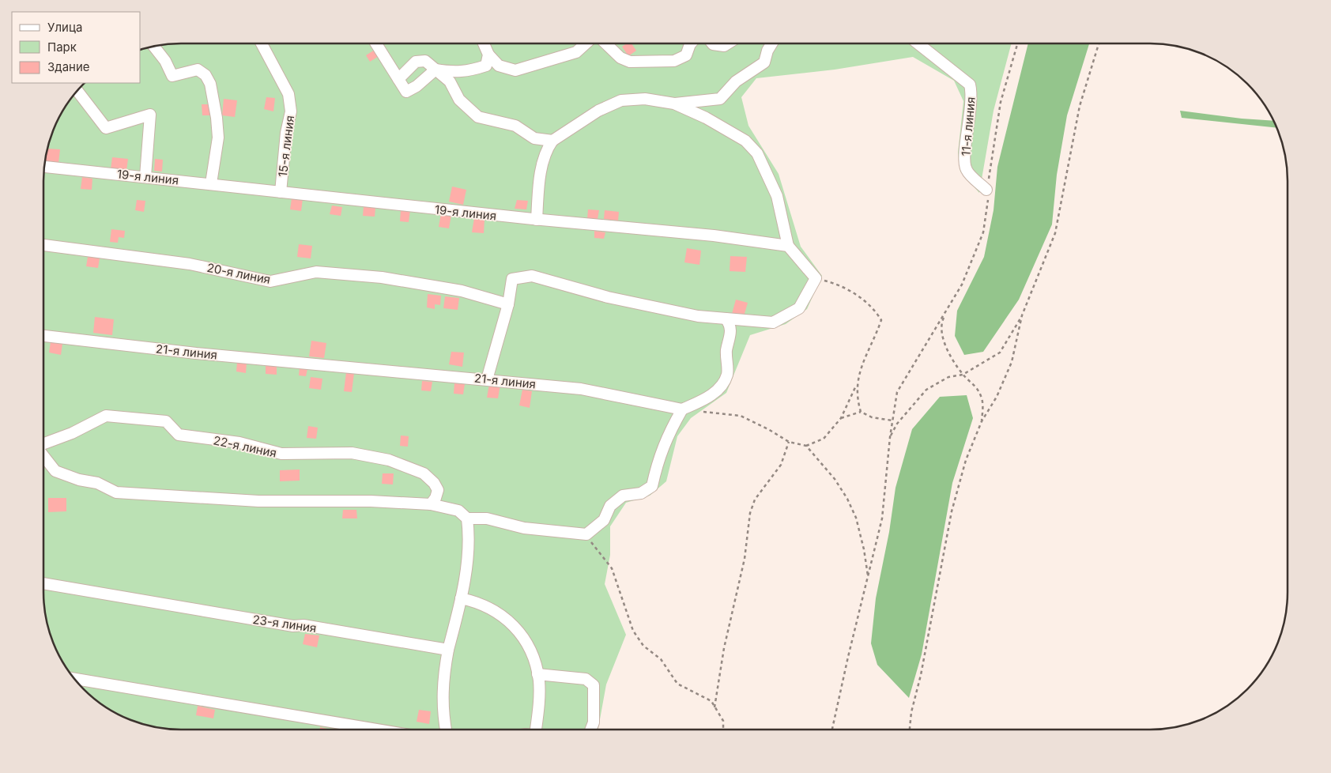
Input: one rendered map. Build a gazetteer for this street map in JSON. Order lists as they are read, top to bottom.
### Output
{
  "streets": {
    "street": [
      "11-я линия",
      "15-я линия",
      "19-я линия",
      "20-я линия",
      "21-я линия",
      "22-я линия",
      "23-я линия"
    ]
  },
  "crossings": [
    ["15-я линия", "19-я линия"]
  ],
  "legend": ["Улица", "Парк", "Здание"]
}
